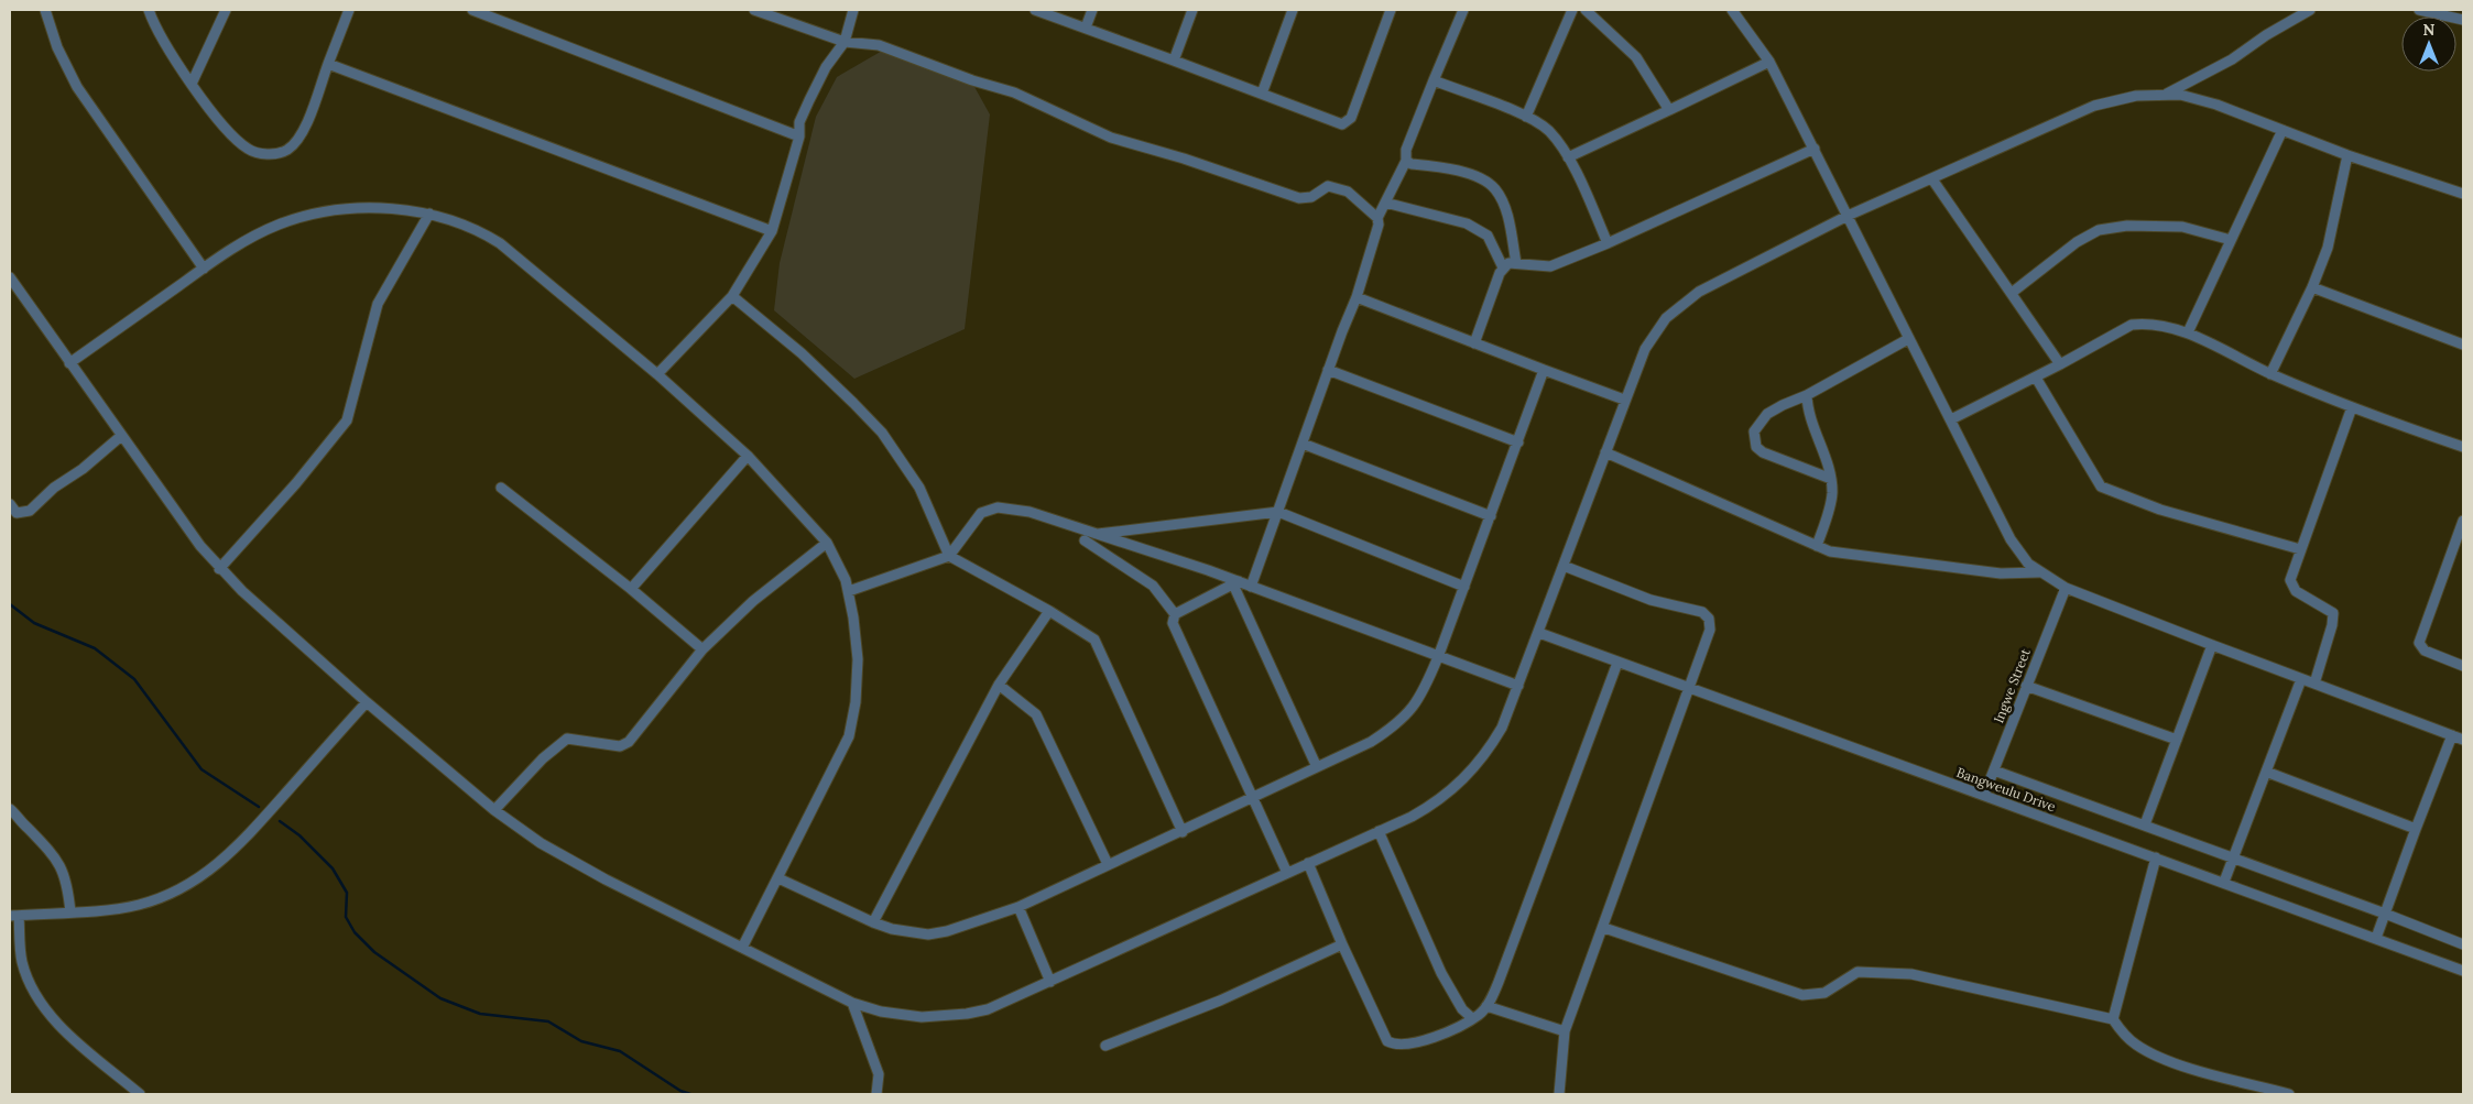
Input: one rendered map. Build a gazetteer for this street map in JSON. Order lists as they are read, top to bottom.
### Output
{
  "streets": {
    "street": ["Ingwe Street", "Bangweulu Drive"]
  },
  "crossings": [
    ["Ingwe Street", "Bangweulu Drive"]
  ],
  "north": "top"
}
